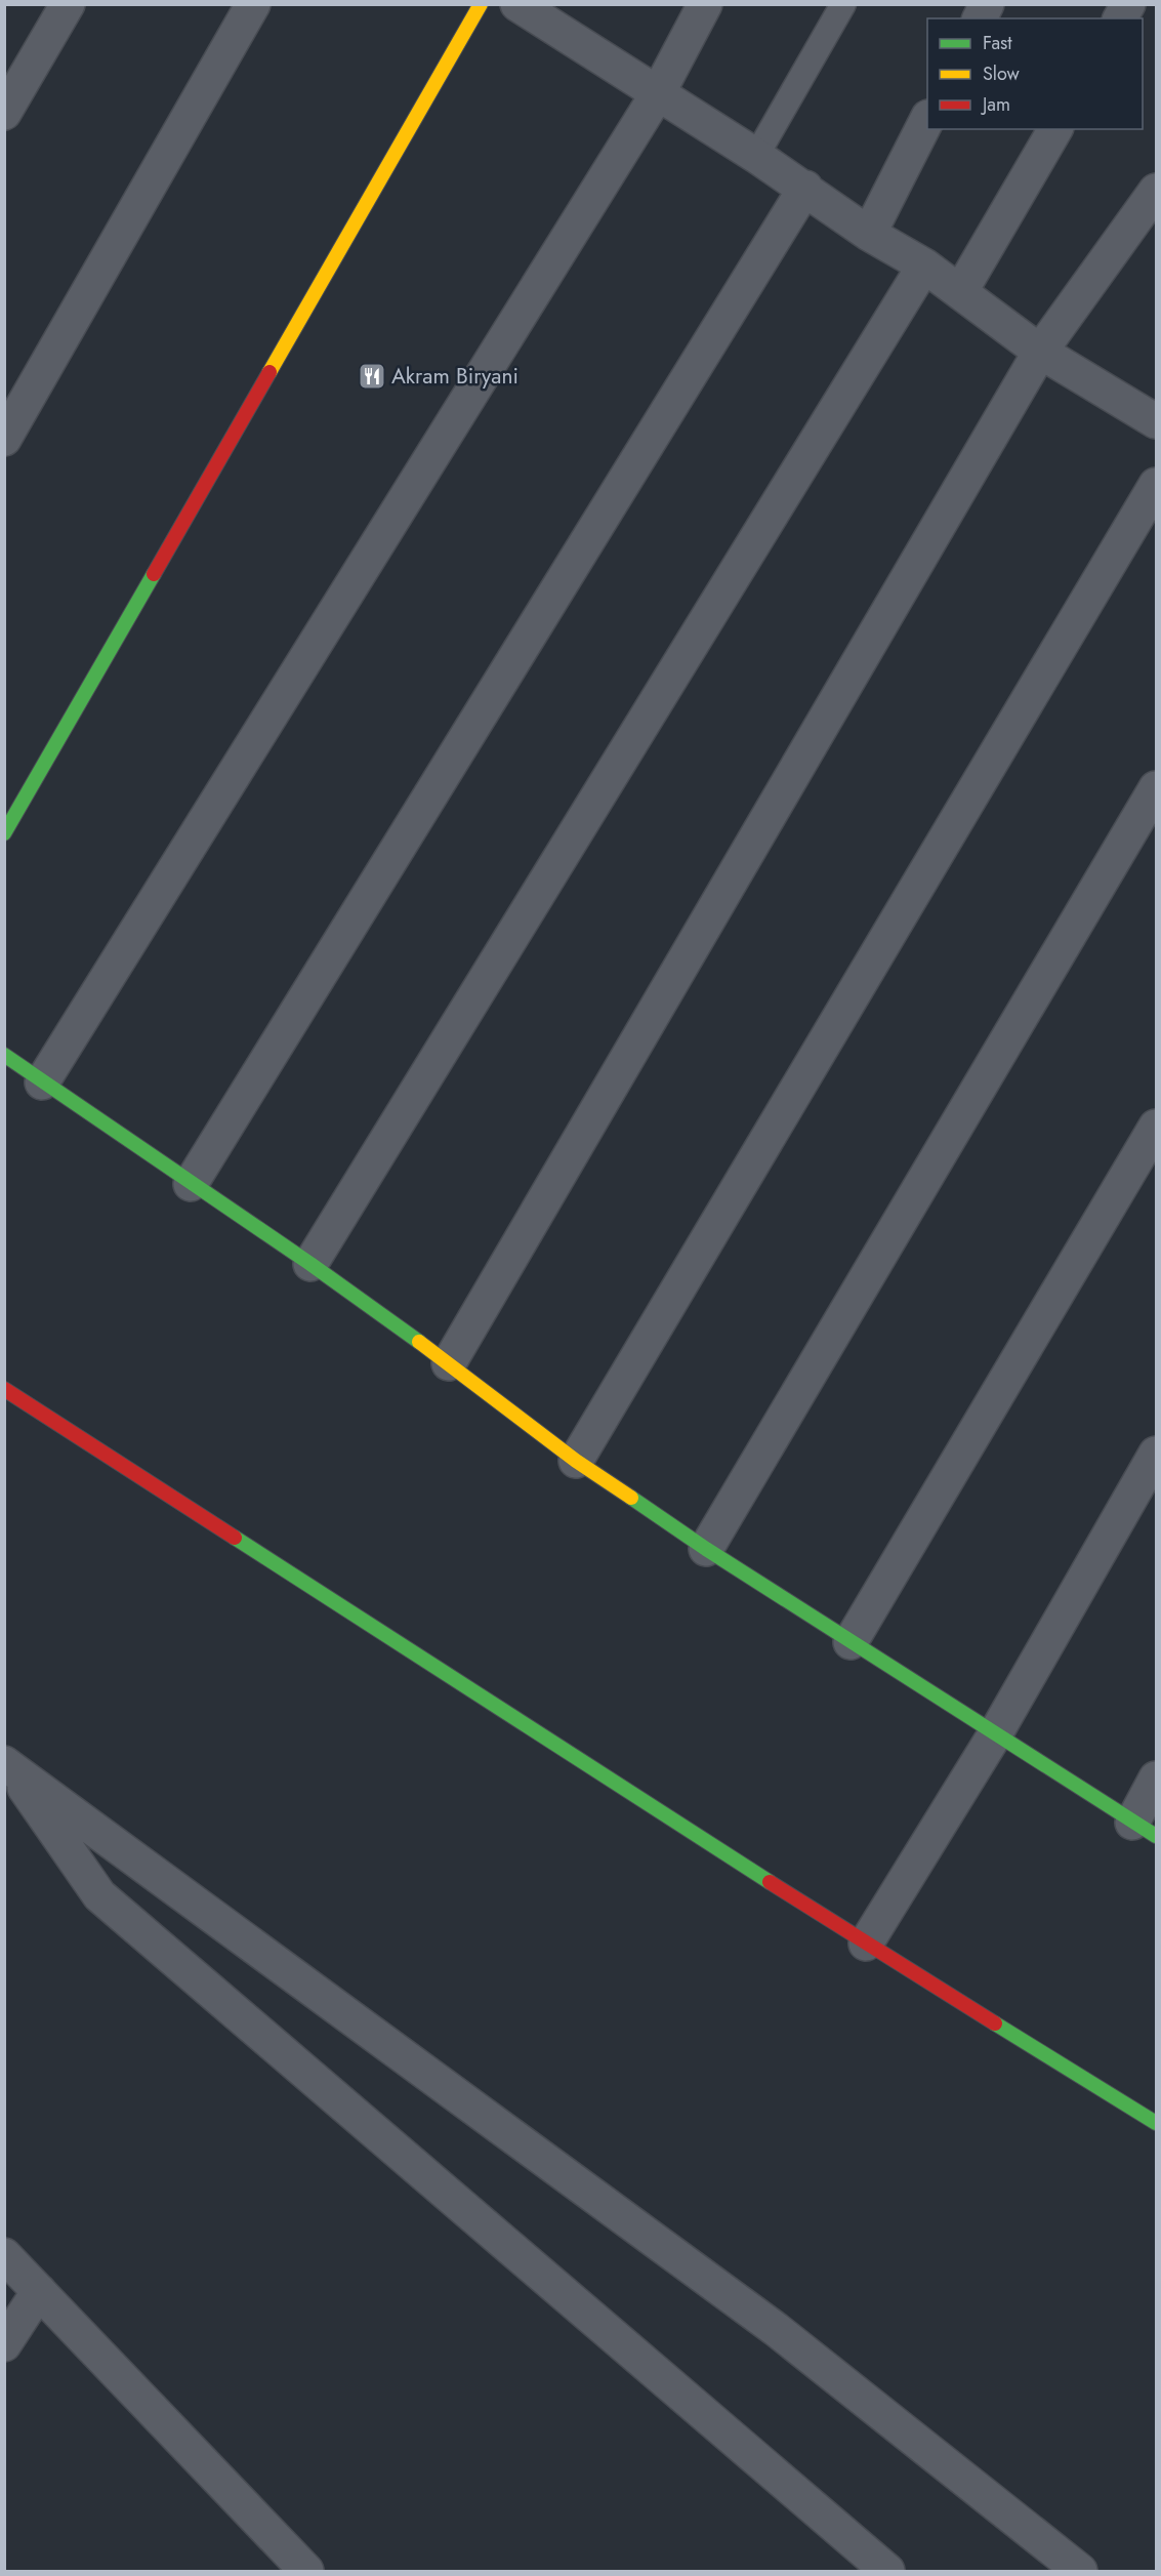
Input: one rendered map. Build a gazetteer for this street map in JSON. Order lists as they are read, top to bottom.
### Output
{
  "places": {
    "restaurant": ["Akram Biryani"]
  },
  "legend": ["Fast", "Slow", "Jam"]
}
